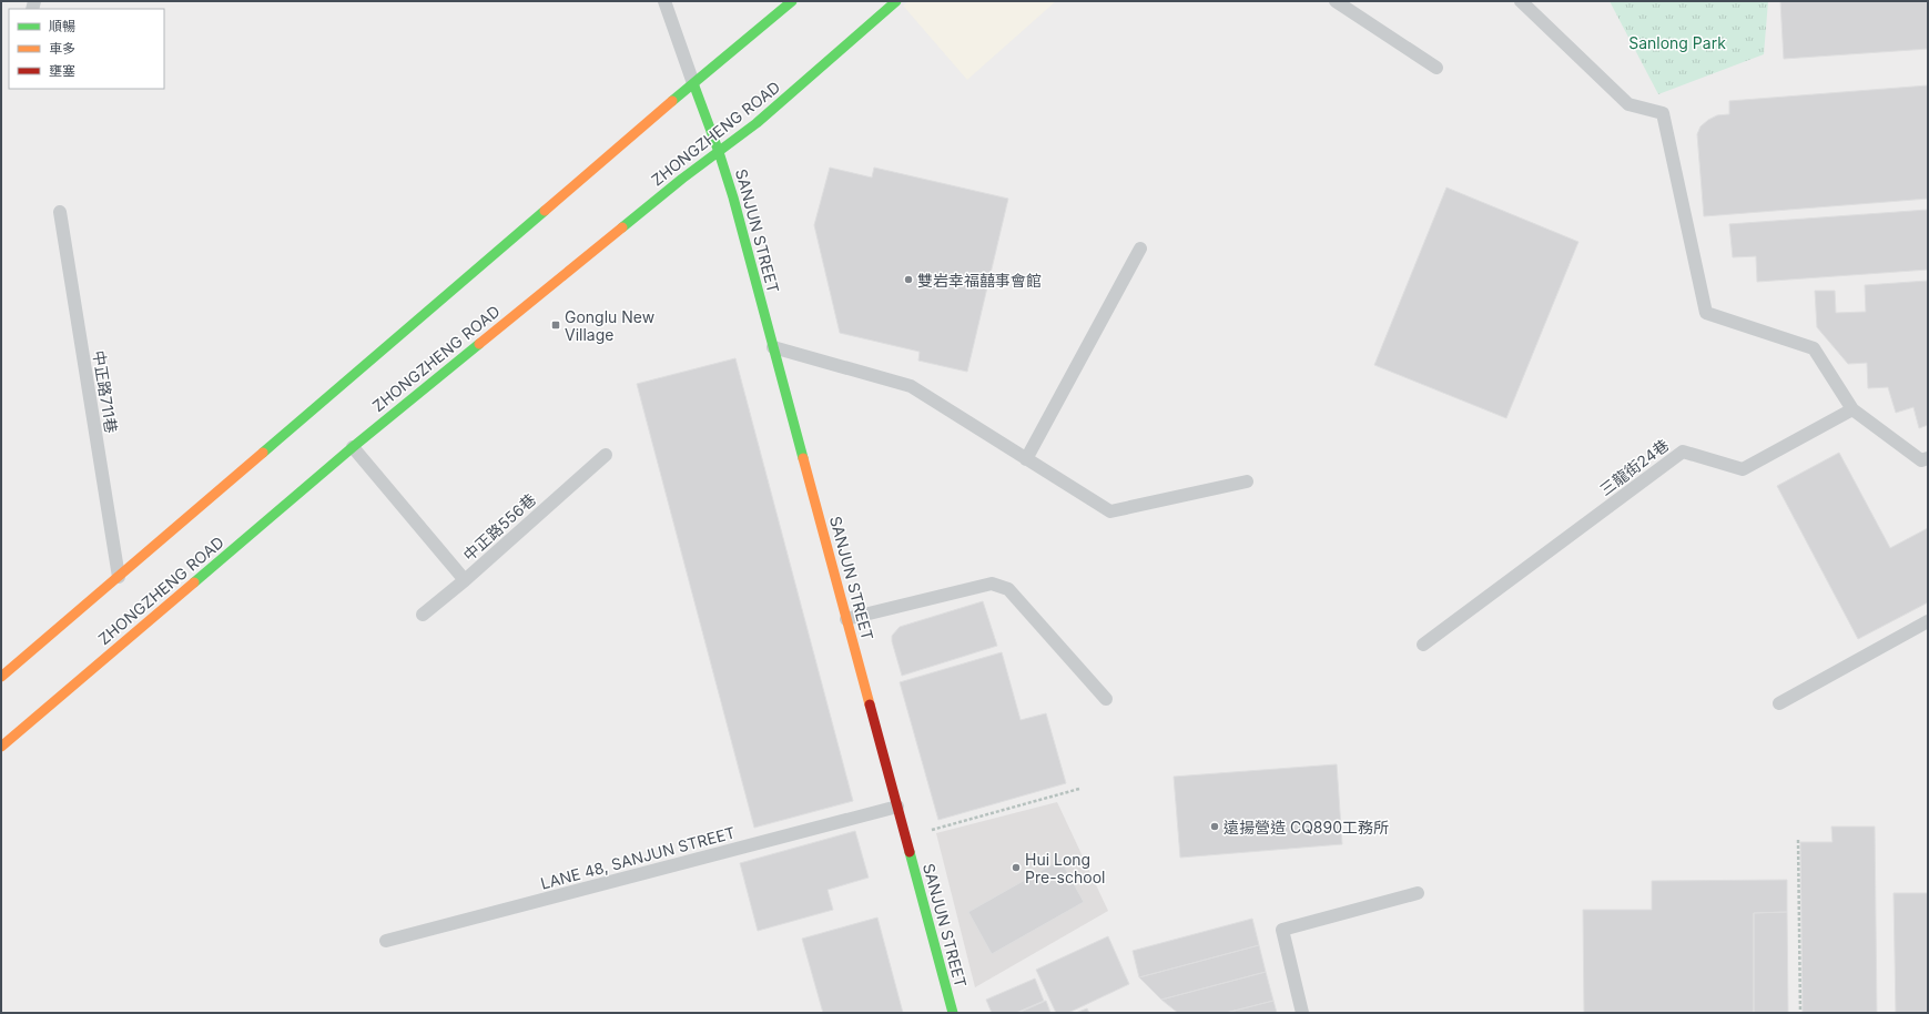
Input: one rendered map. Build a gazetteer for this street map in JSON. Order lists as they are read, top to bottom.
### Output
{
  "streets": {
    "main road": ["ZHONGZHENG ROAD", "SANJUN STREET"],
    "lane": [
      "中正路711巷",
      "三龍街24巷",
      "中正路556巷",
      "LANE 48, SANJUN STREET"
    ]
  },
  "crossings": [
    ["ZHONGZHENG ROAD", "SANJUN STREET"],
    ["ZHONGZHENG ROAD", "中正路556巷"],
    ["SANJUN STREET", "LANE 48, SANJUN STREET"]
  ],
  "parks": ["Sanlong Park"],
  "places": {
    "other": ["雙岩幸福囍事會館", "遠揚營造 CQ890工務所", "Hui Long Pre-school"],
    "transit": ["Gonglu New Village"]
  },
  "legend": ["順暢", "車多", "壅塞"]
}
